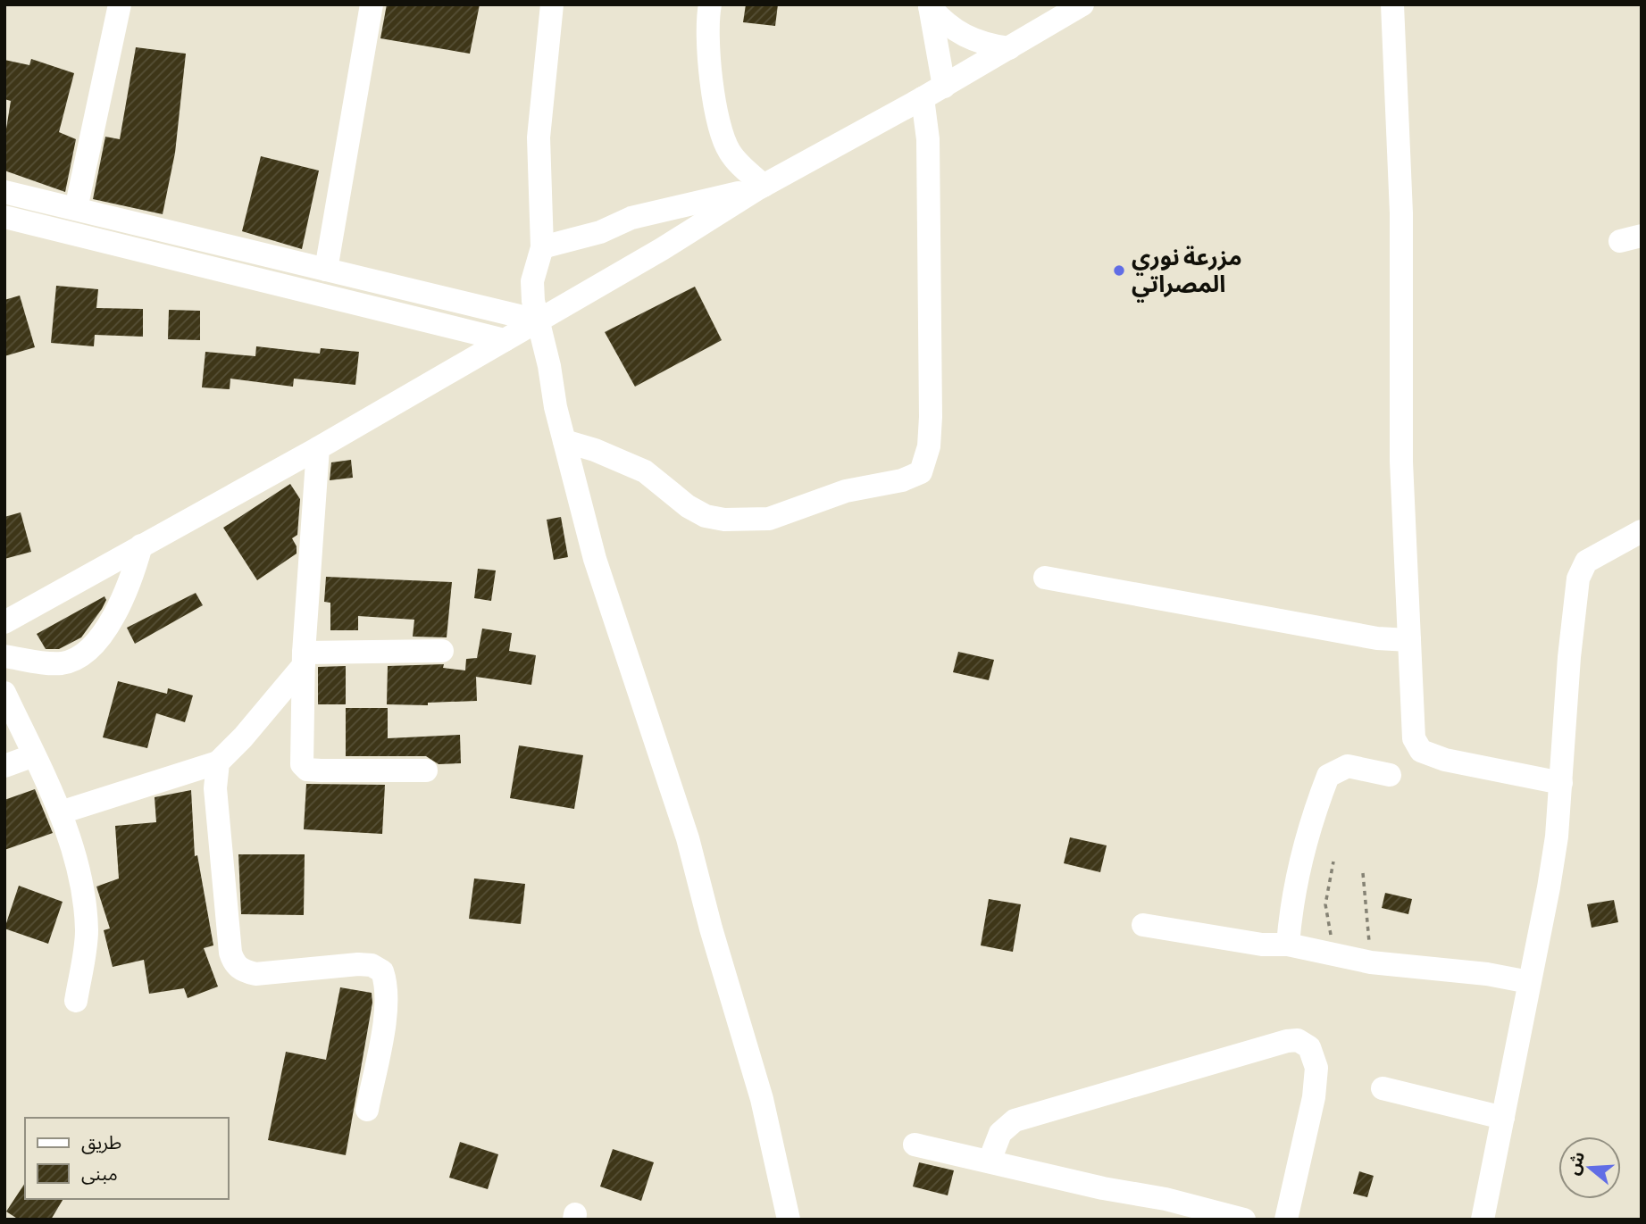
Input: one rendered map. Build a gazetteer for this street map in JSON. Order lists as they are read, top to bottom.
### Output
{
  "places": ["مزرعة نوري المصراتي"],
  "legend": ["طريق", "مبنى"],
  "north": "left"
}
